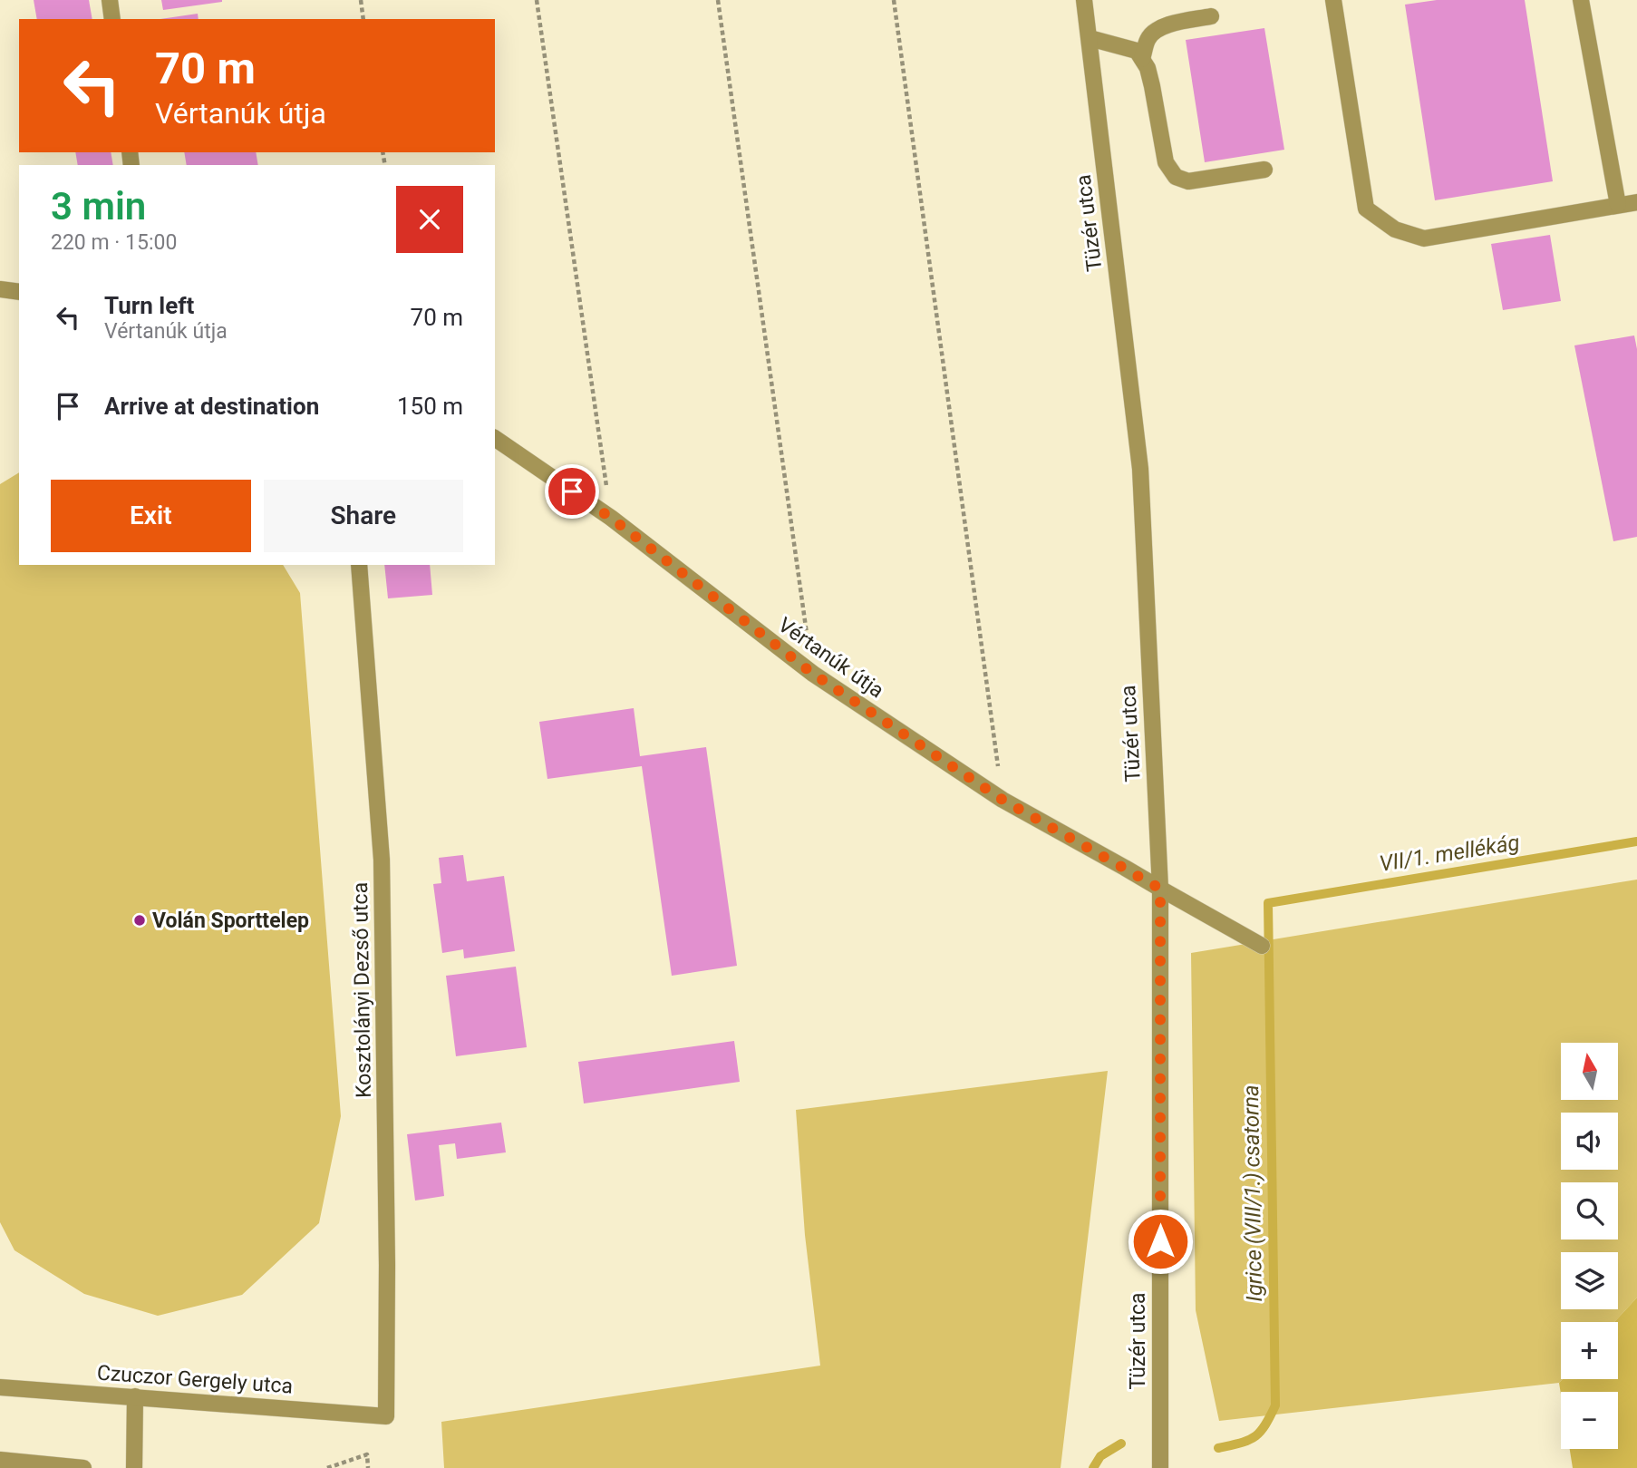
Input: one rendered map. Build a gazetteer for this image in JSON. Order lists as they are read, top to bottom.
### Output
{
  "streets": {
    "street": [
      "Tüzér utca",
      "Vértanúk útja",
      "Kosztolányi Dezső utca",
      "Czuczor Gergely utca"
    ]
  },
  "crossings": [
    ["Tüzér utca", "Vértanúk útja"],
    ["Kosztolányi Dezső utca", "Czuczor Gergely utca"]
  ],
  "water": ["VII/1. mellékág", "Igrice (VIII/1.) csatorna"],
  "places": ["Volán Sporttelep"],
  "north": "top",
  "page": {
    "turn": ["70 m", "Vértanúk útja"],
    "heading": ["3 min", "220 m · 15:00"],
    "list": [
      {
        "name": "Turn left",
        "note": "Vértanúk útja",
        "value": "70 m"
      },
      {
        "name": "Arrive at destination",
        "value": "150 m"
      }
    ],
    "buttons": ["Exit", "Share"],
    "map_buttons": ["+", "−"]
  }
}
